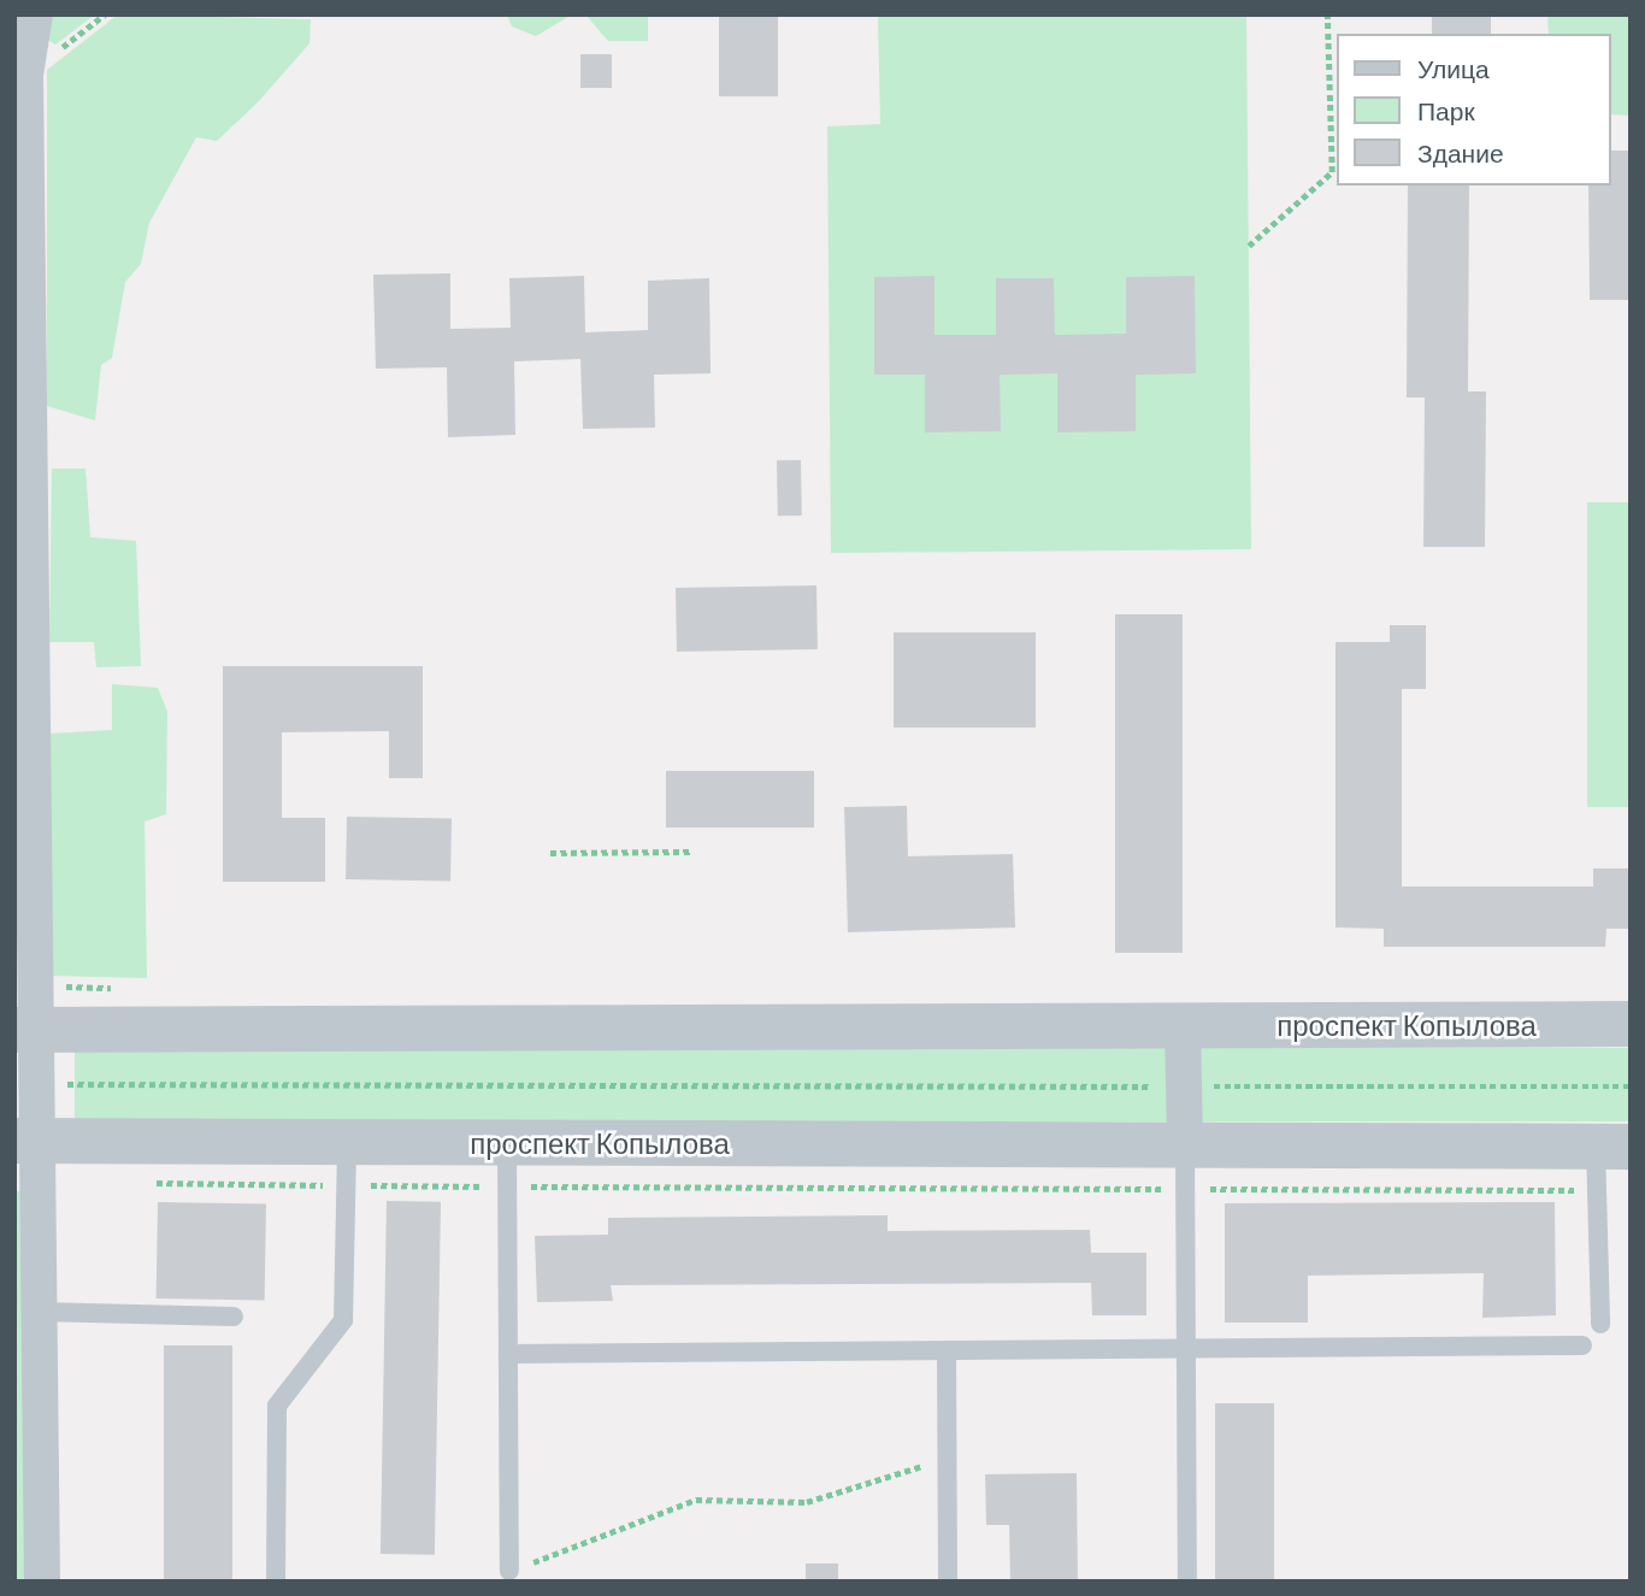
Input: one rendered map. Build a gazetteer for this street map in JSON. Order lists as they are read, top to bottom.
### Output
{
  "streets": {
    "street": ["проспект Копылова"]
  },
  "legend": ["Улица", "Парк", "Здание"]
}
